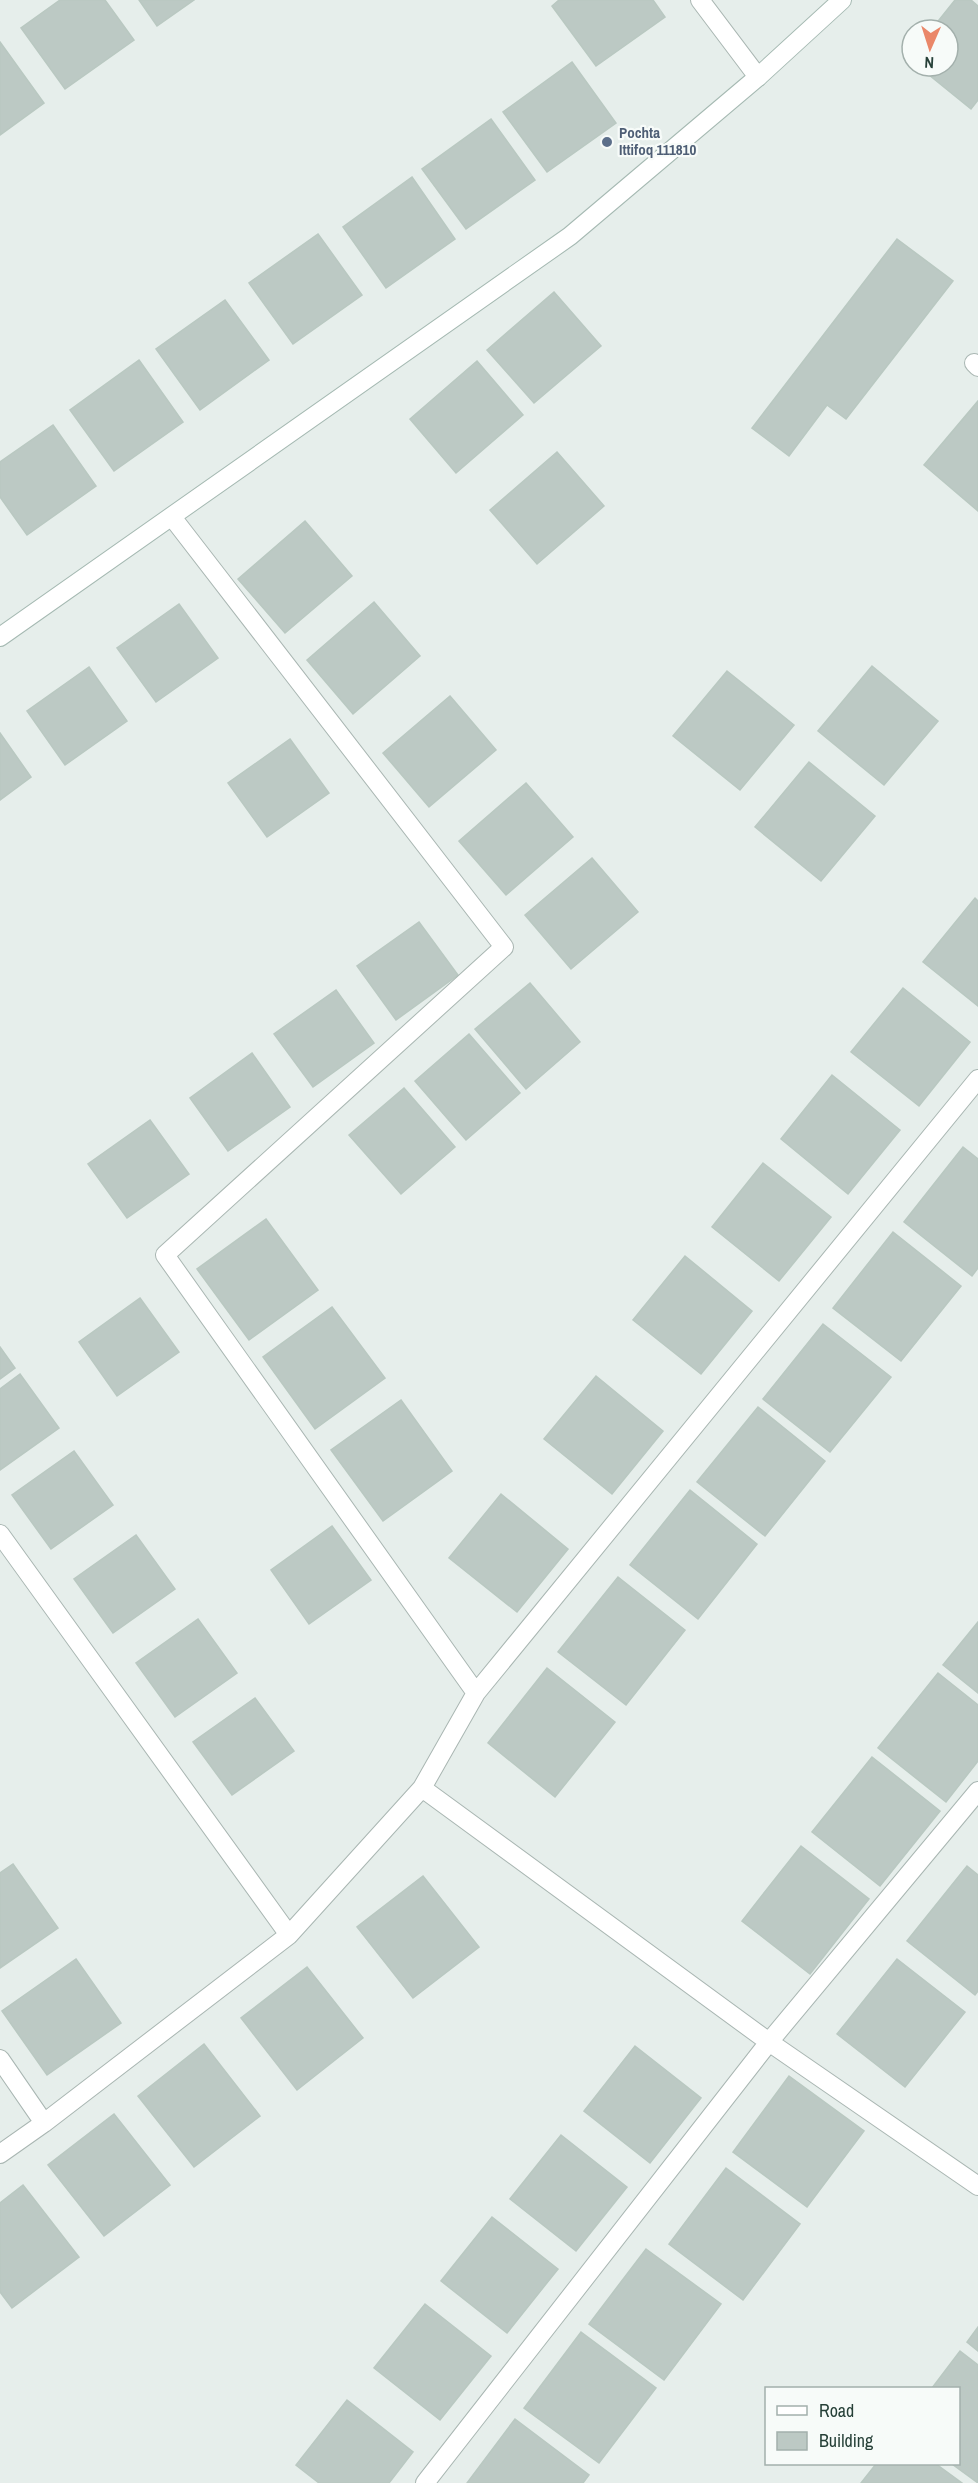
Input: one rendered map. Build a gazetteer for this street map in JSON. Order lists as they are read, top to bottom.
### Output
{
  "places": ["Pochta Ittifoq 111810"],
  "legend": ["Road", "Building"],
  "north": "bottom"
}
